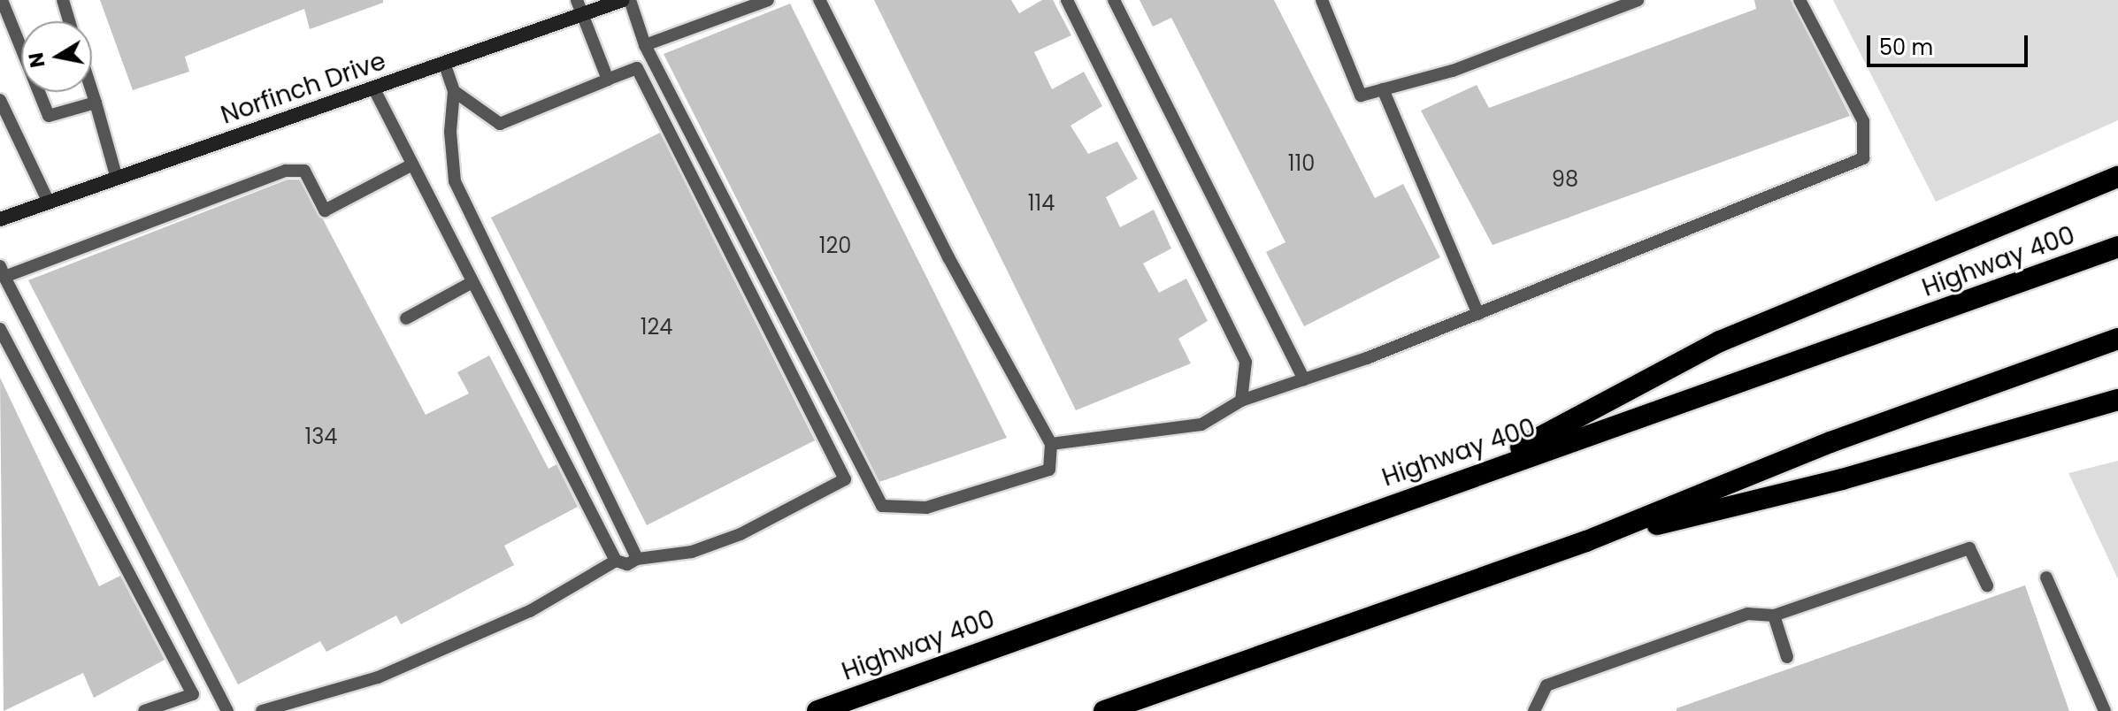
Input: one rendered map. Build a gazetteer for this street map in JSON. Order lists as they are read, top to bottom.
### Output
{
  "streets": {
    "highway": ["Highway 400"],
    "street": ["Norfinch Drive"]
  },
  "house_numbers": [
    "110",
    "98",
    "114",
    "120",
    "124",
    "134"
  ],
  "scale_bar": "50 m",
  "north": "left"
}
